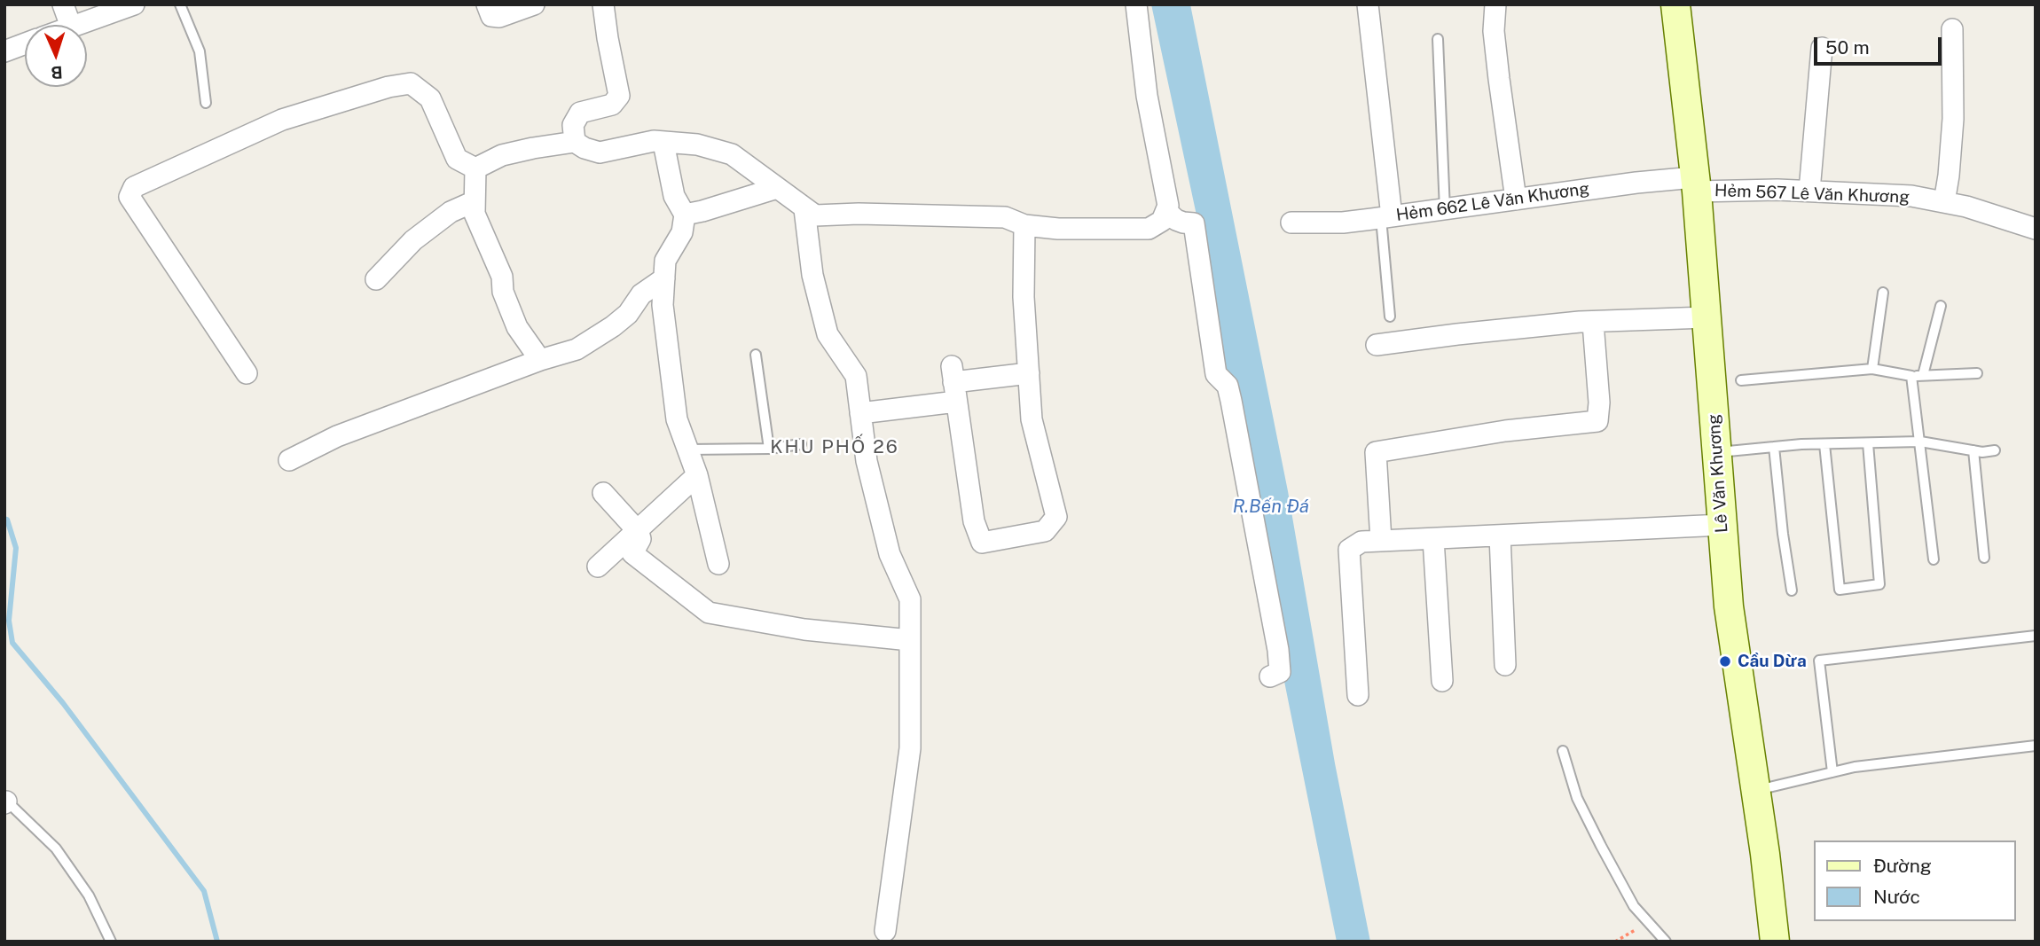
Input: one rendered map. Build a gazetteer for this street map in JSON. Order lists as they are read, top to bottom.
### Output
{
  "streets": {
    "main road": ["Lê Văn Khương"],
    "street": ["Hẻm 567 Lê Văn Khương", "Hẻm 662 Lê Văn Khương"]
  },
  "crossings": [
    ["Hẻm 567 Lê Văn Khương", "Hẻm 662 Lê Văn Khương"],
    ["Hẻm 567 Lê Văn Khương", "Lê Văn Khương"],
    ["Hẻm 662 Lê Văn Khương", "Lê Văn Khương"]
  ],
  "districts": ["KHU PHỐ 26"],
  "water": ["R.Bến Đá"],
  "places": ["Cầu Dừa"],
  "legend": ["Đường", "Nước"],
  "scale_bar": "50 m",
  "north": "bottom"
}
